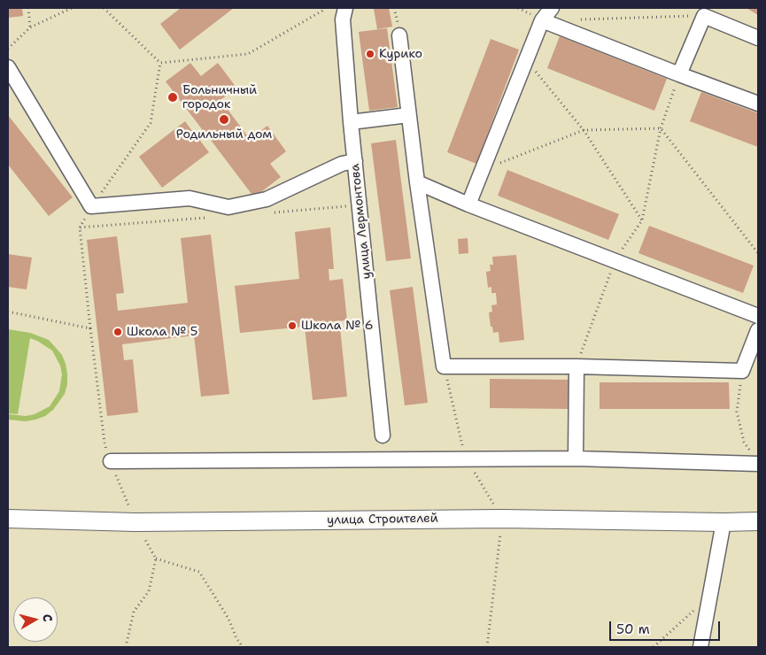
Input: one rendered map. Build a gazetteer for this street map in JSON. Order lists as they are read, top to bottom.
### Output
{
  "streets": {
    "main road": ["улица Строителей"],
    "street": ["улица Лермонтова"]
  },
  "places": [
    "Курико",
    "Больничный городок",
    "Родильный дом",
    "Школа № 6",
    "Школа № 5"
  ],
  "scale_bar": "50 m",
  "north": "right"
}
